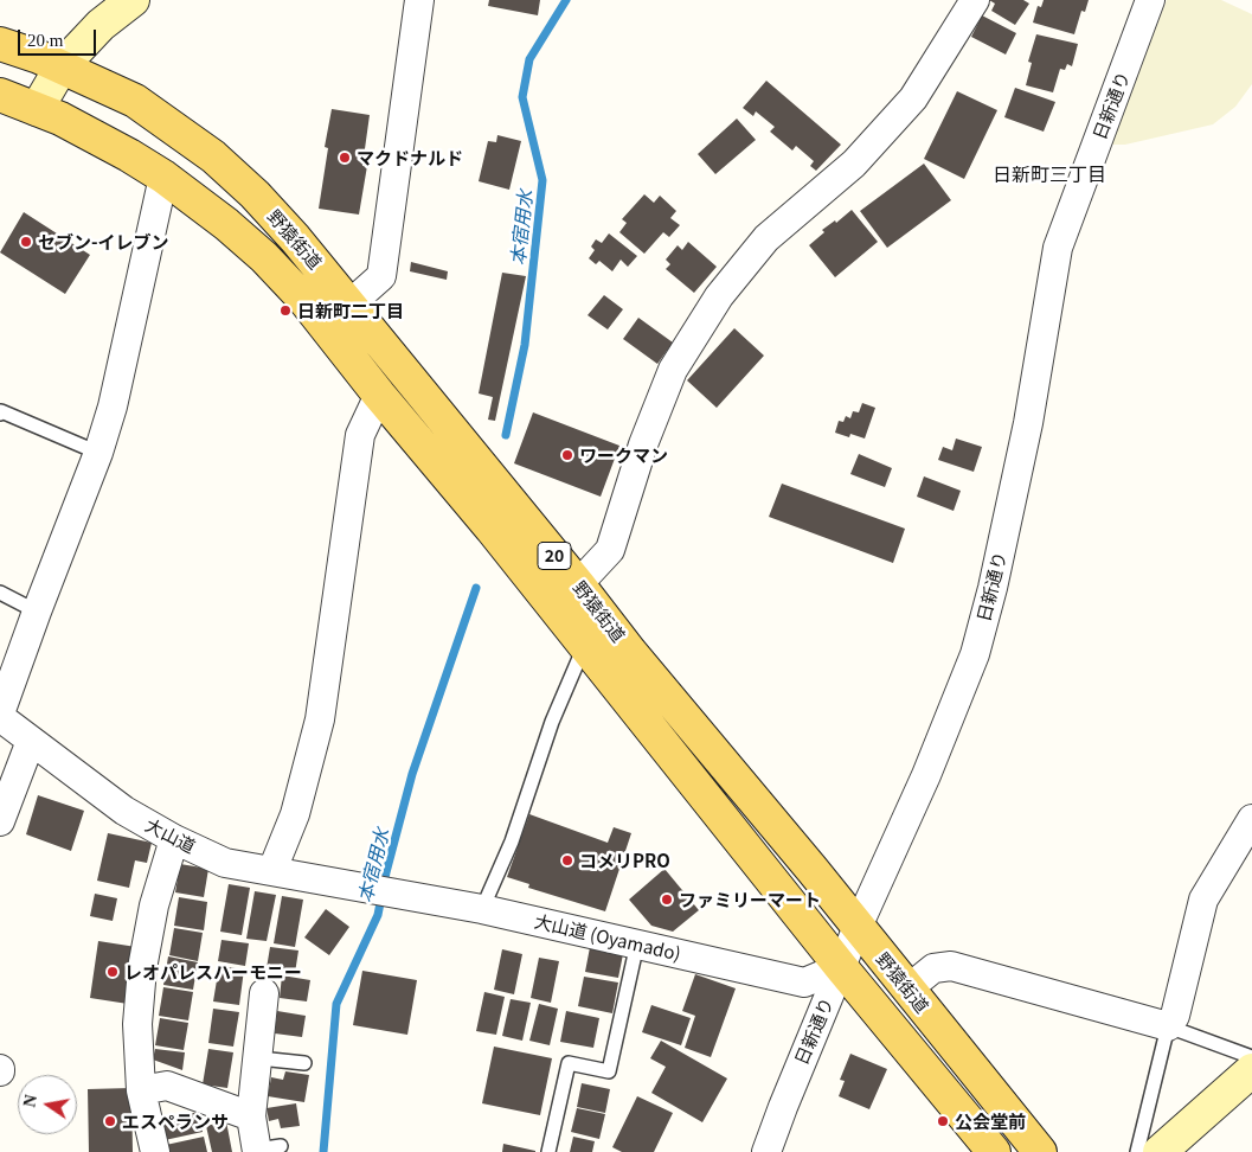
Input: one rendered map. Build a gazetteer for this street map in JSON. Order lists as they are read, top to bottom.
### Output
{
  "streets": {
    "main road": ["野猿街道", "20"],
    "street": ["日新通り", "大山道", "大山道 (Oyamado)"]
  },
  "crossings": [
    ["日新通り", "野猿街道"],
    ["日新通り", "大山道 (Oyamado)"],
    ["野猿街道", "大山道 (Oyamado)"],
    ["大山道", "大山道 (Oyamado)"]
  ],
  "districts": ["日新町三丁目"],
  "water": ["本宿用水"],
  "places": [
    "マクドナルド",
    "セブン-イレブン",
    "日新町二丁目",
    "ワークマン",
    "コメリPRO",
    "ファミリーマート",
    "レオパレスハーモニー",
    "エスペランサ",
    "公会堂前"
  ],
  "scale_bar": "20 m",
  "north": "left"
}
